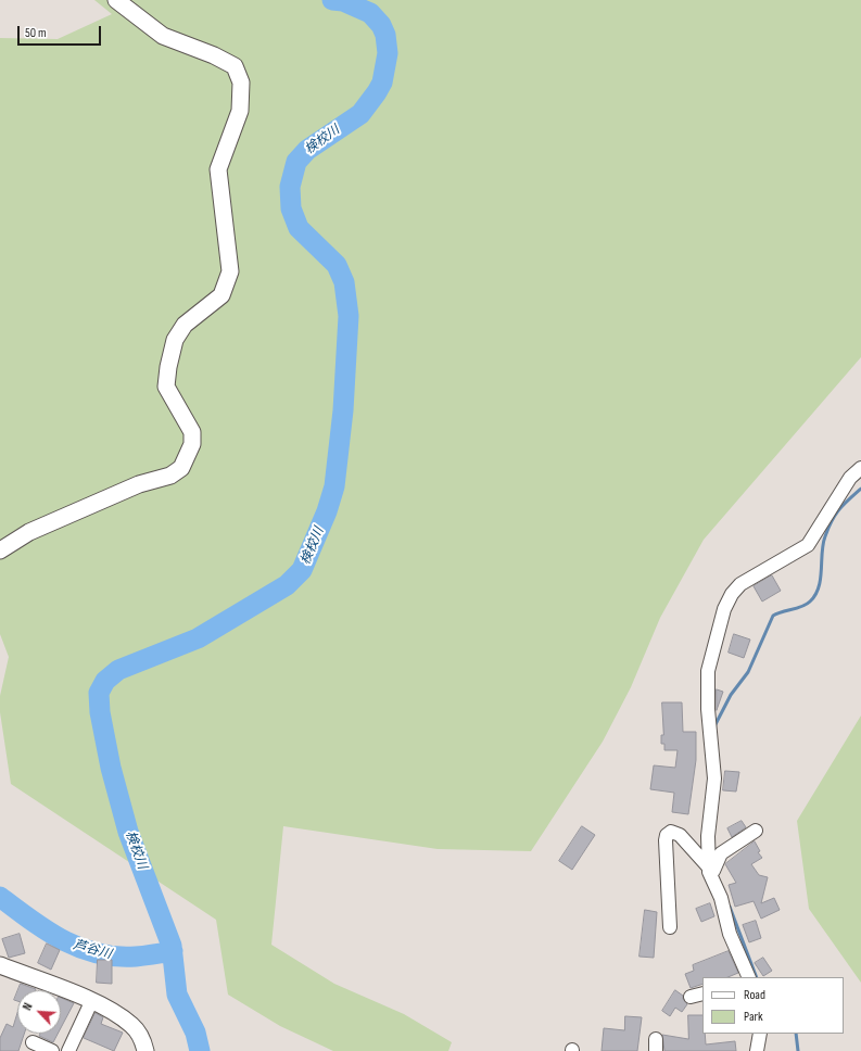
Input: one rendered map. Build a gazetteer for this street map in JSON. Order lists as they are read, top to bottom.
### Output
{
  "water": ["検校川", "芦谷川"],
  "legend": ["Road", "Park"],
  "scale_bar": "50 m",
  "north": "top left"
}
